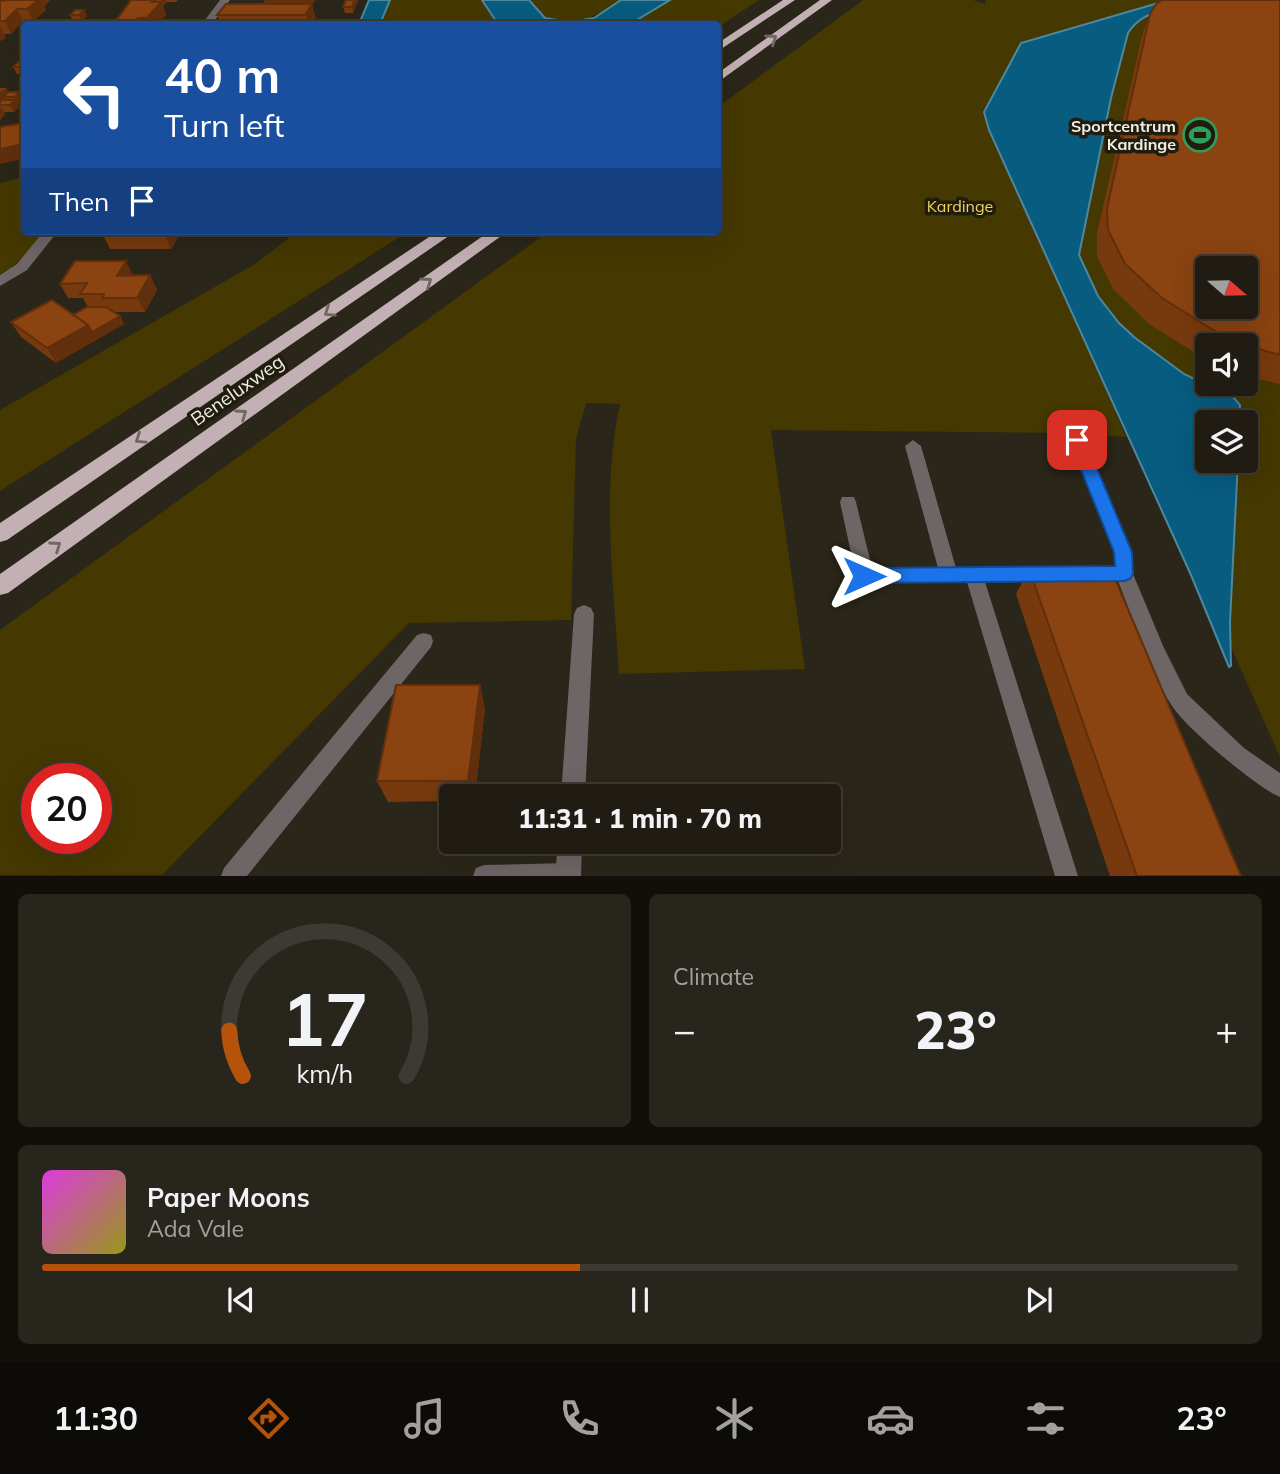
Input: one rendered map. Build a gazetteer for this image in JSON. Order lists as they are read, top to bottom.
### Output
{
  "streets": {
    "highway": ["Beneluxweg"]
  },
  "parks": ["Kardinge"],
  "places": {
    "sports": ["Sportcentrum Kardinge"]
  },
  "north": "right",
  "page": {
    "turn": ["40 m", "Turn left"],
    "then": "Then",
    "limit": "20",
    "trip": "11:31 · 1 min · 70 m",
    "tile": "Climate",
    "heat": ["−", "23°", "+"],
    "song": ["Paper Moons", "Ada Vale"],
    "tabs": ["11:30", "23°"],
    "gauge": ["17", "km/h"]
  }
}
